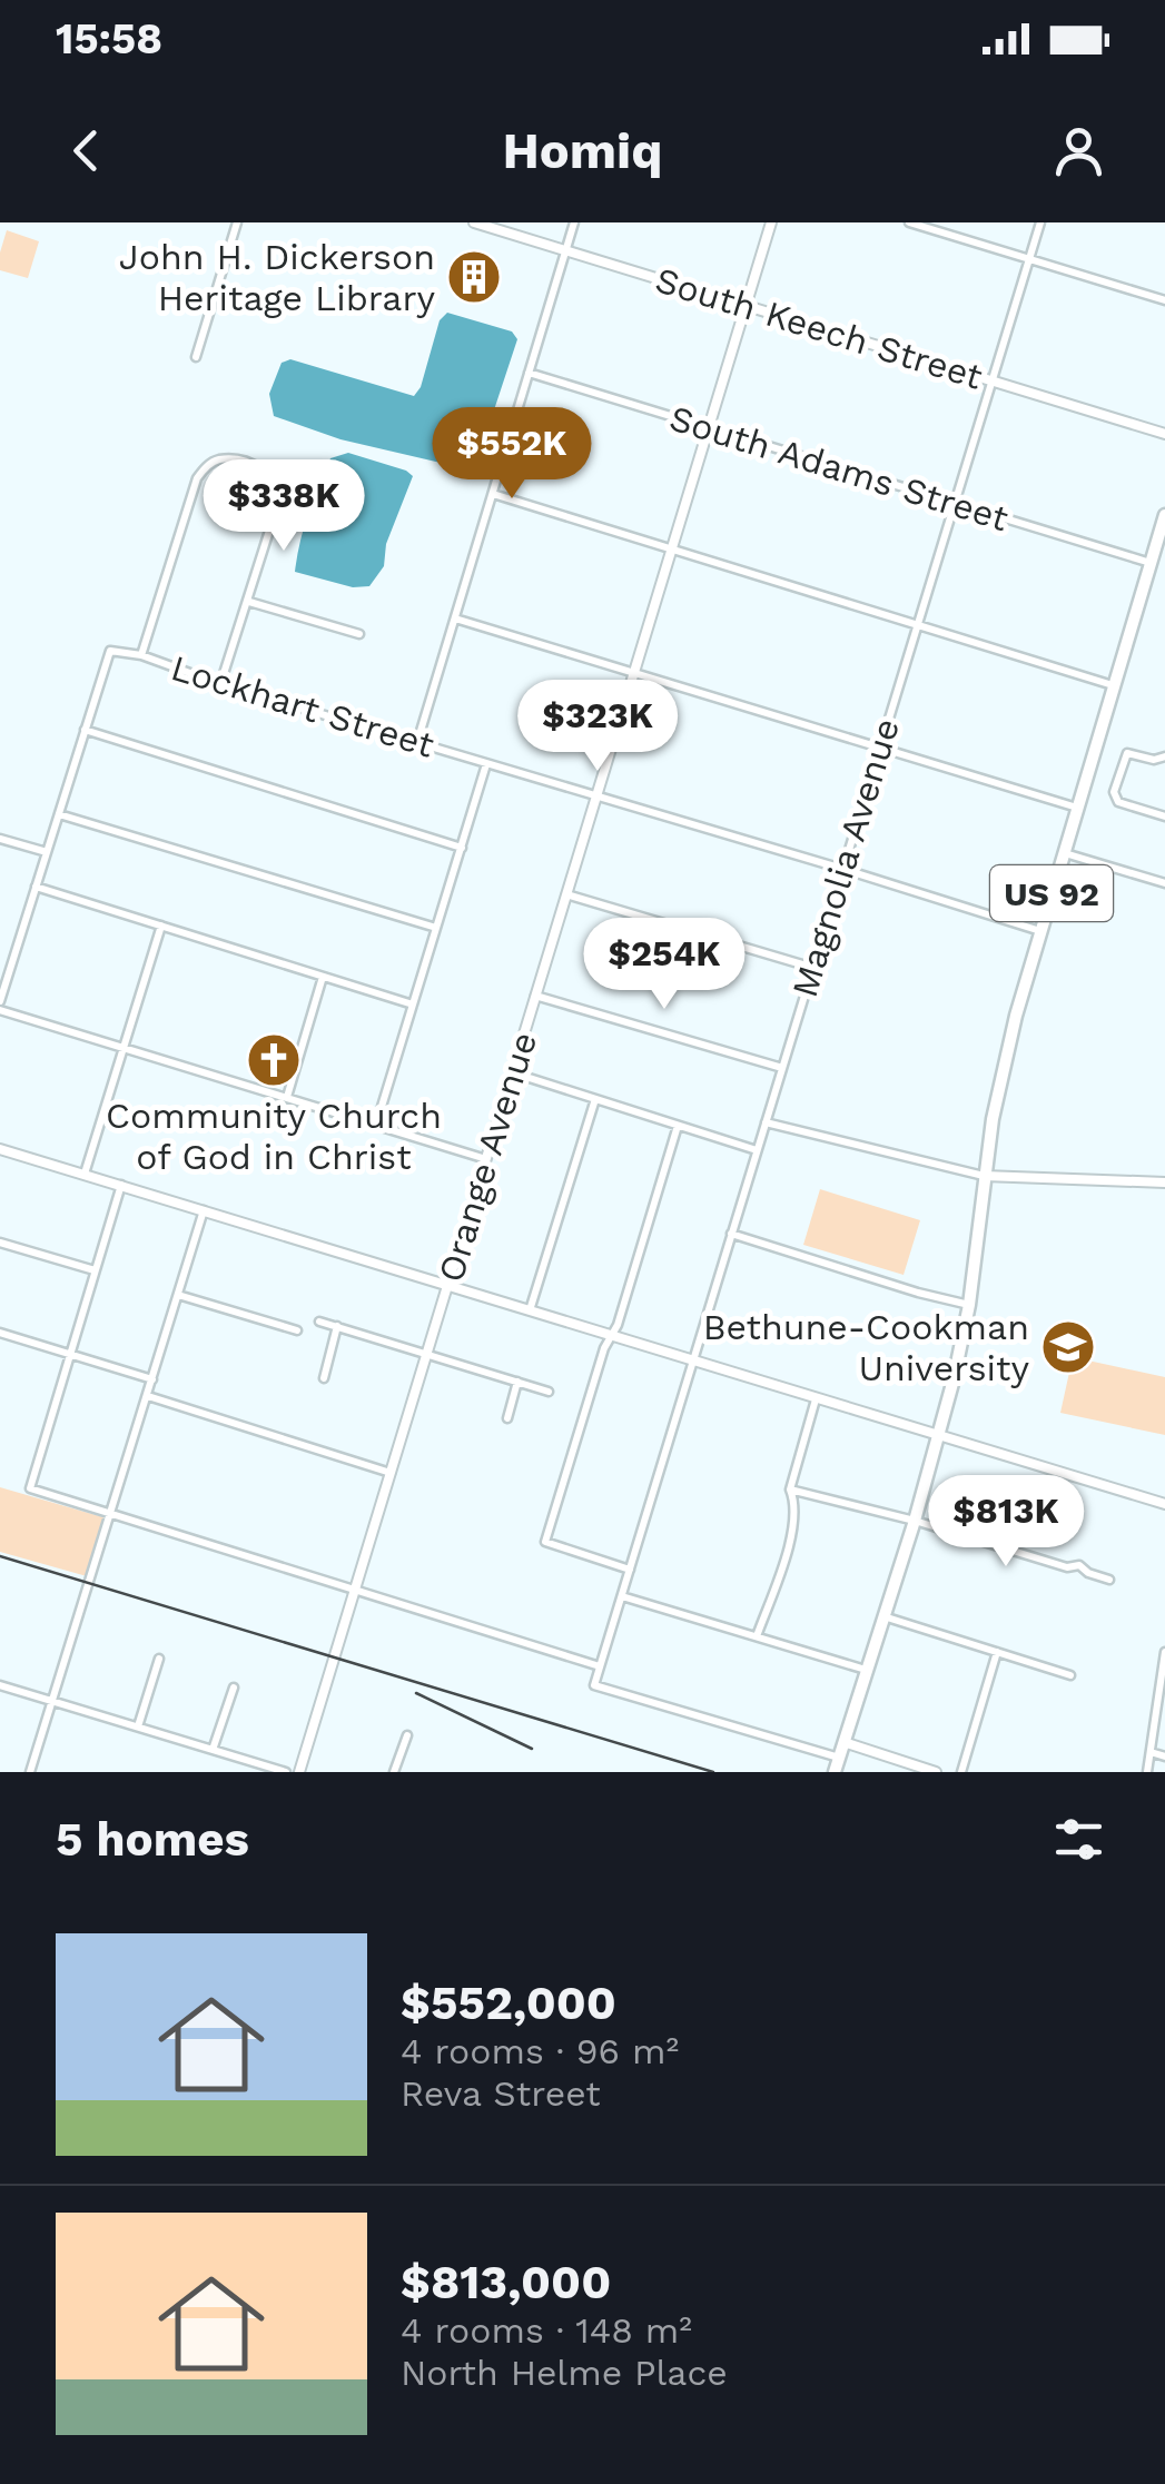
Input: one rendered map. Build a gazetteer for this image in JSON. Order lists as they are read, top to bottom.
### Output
{
  "streets": {
    "main road": ["US 92"],
    "street": [
      "South Keech Street",
      "South Adams Street",
      "Lockhart Street",
      "Magnolia Avenue",
      "Orange Avenue"
    ]
  },
  "crossings": [
    ["South Keech Street", "Magnolia Avenue"],
    ["South Keech Street", "Orange Avenue"],
    ["South Adams Street", "Magnolia Avenue"],
    ["South Adams Street", "US 92"],
    ["South Adams Street", "Orange Avenue"],
    ["Lockhart Street", "Magnolia Avenue"],
    ["Lockhart Street", "US 92"],
    ["Lockhart Street", "Orange Avenue"],
    ["Magnolia Avenue", "US 92"]
  ],
  "places": {
    "building": ["John H. Dickerson Heritage Library"],
    "church": ["Community Church of God in Christ"],
    "school or university": ["Bethune-Cookman University"]
  },
  "page": {
    "status": "15:58",
    "header": "Homiq",
    "price": [
      "$552K",
      "$338K",
      "$323K",
      "$254K",
      "$813K"
    ],
    "heading": "5 homes",
    "list": [
      {
        "name": "$552,000",
        "note": "4 rooms · 96 m² · Reva Street"
      },
      {
        "name": "$813,000",
        "note": "4 rooms · 148 m² · North Helme Place"
      }
    ]
  }
}
